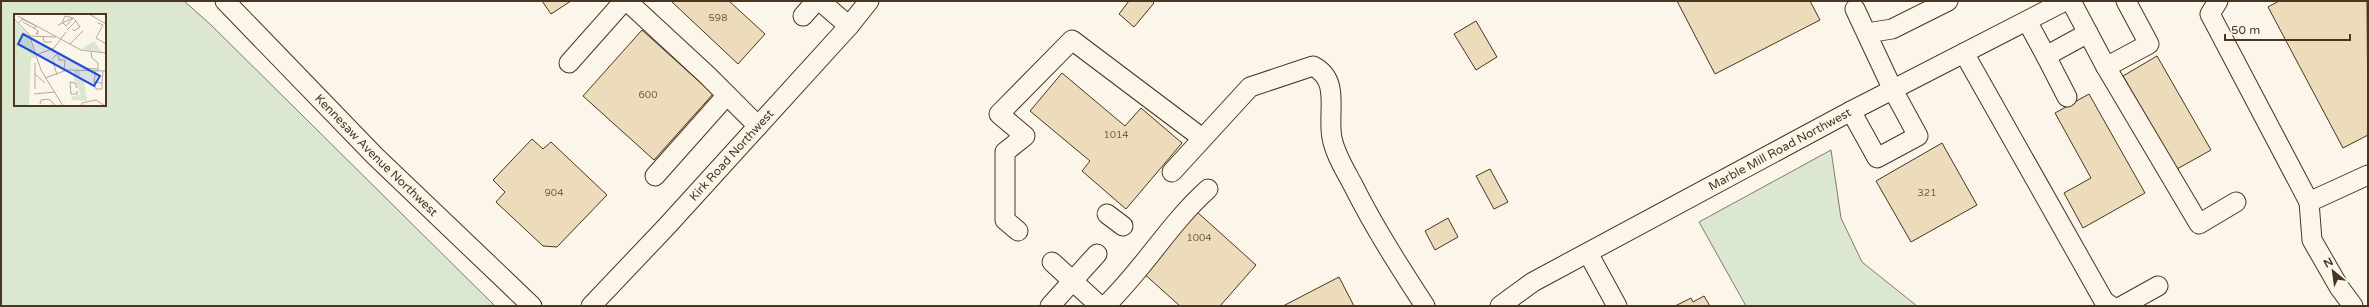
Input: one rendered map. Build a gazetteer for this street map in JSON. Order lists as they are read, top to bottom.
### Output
{
  "streets": {
    "street": ["Marble Mill Road Northwest", "Kennesaw Avenue Northwest", "Kirk Road Northwest"]
  },
  "house_numbers": [
    "598",
    "600",
    "1014",
    "904",
    "321",
    "1004"
  ],
  "scale_bar": "50 m",
  "north": "top left"
}
